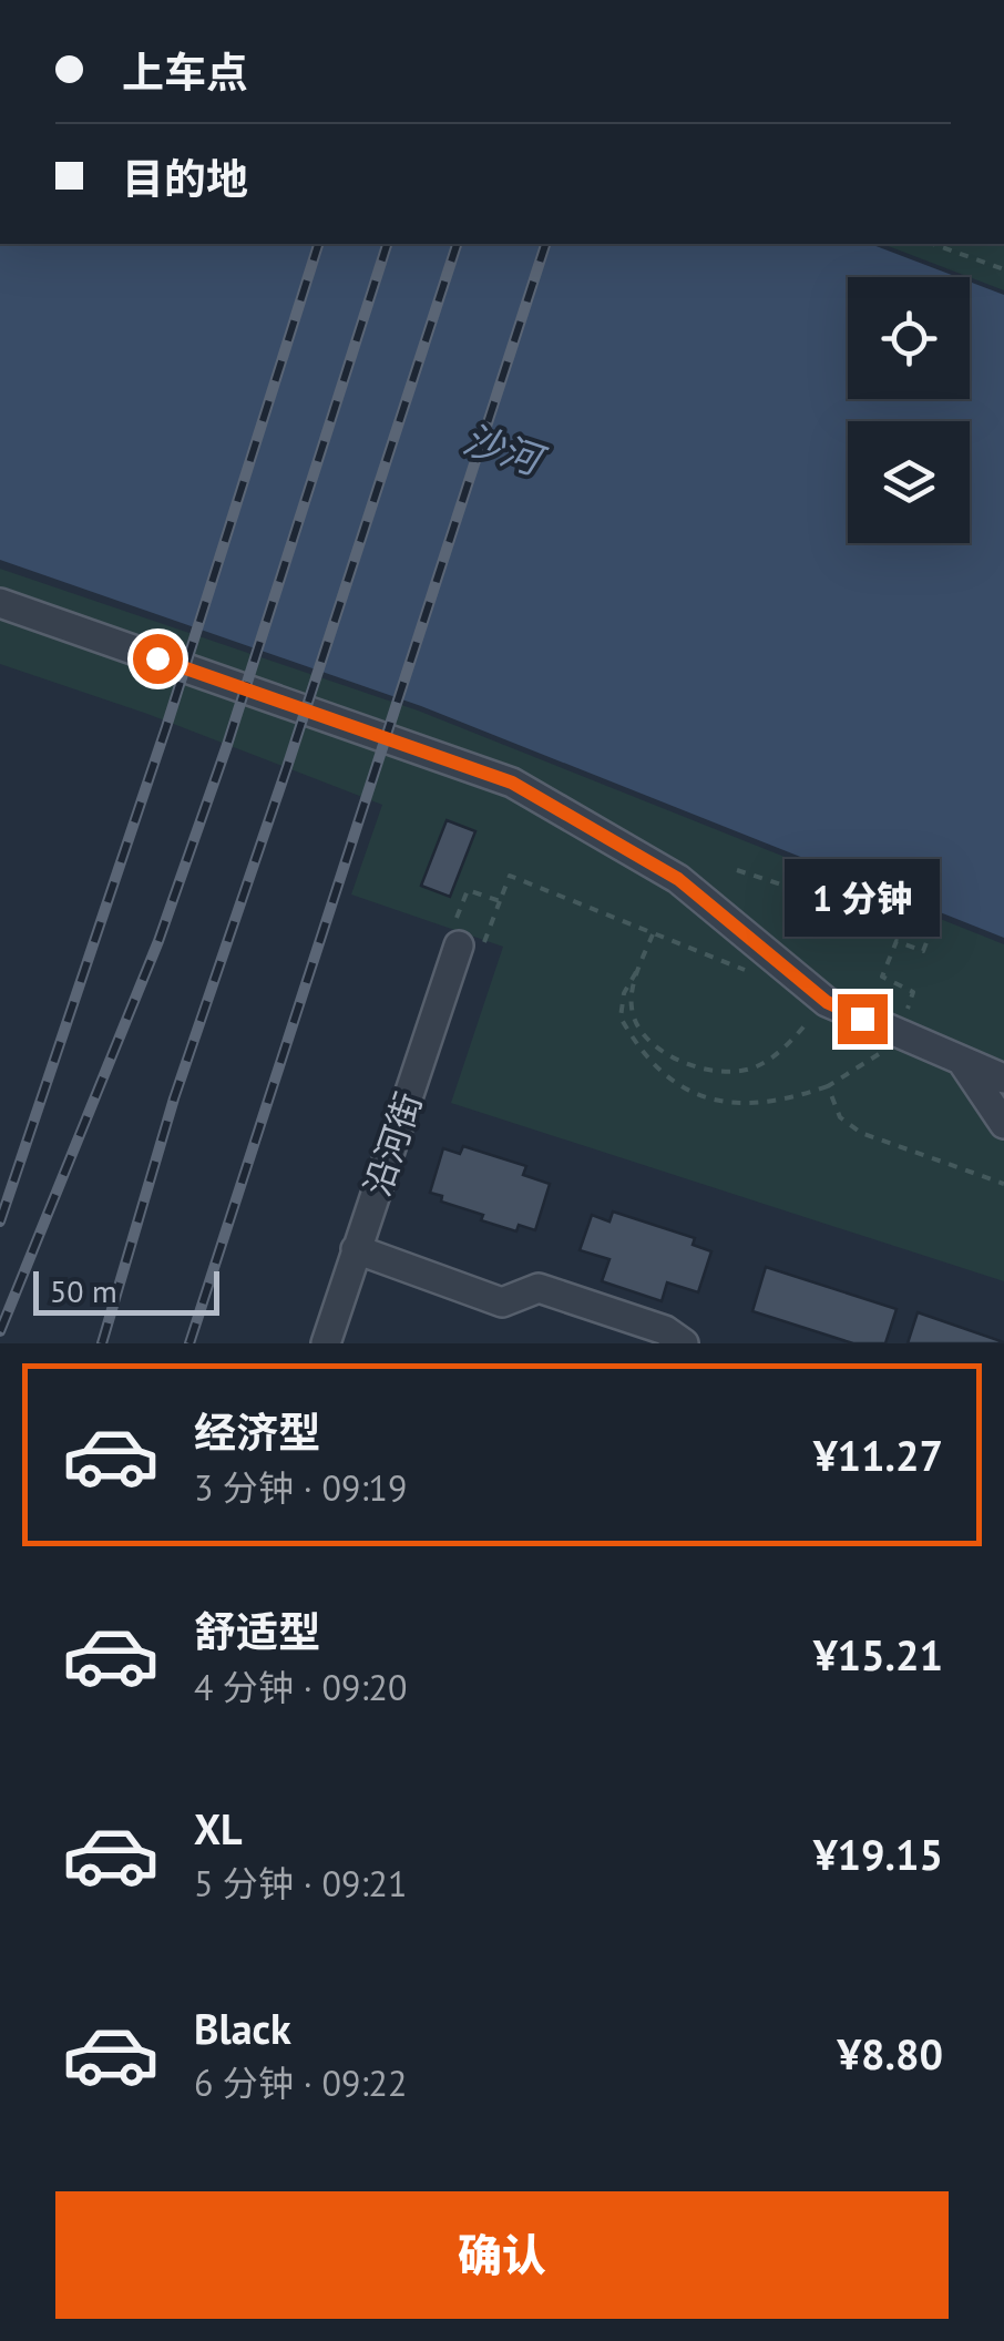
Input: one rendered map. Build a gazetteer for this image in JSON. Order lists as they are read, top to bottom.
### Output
{
  "streets": {
    "street": ["沿河街"]
  },
  "water": ["沙河"],
  "scale_bar": "50 m",
  "page": {
    "banner": ["上车点", "目的地"],
    "bubble": "1 分钟",
    "scale": "50 m",
    "list": [
      {
        "name": "经济型",
        "note": "3 分钟 · 09:19",
        "value": "¥11.27"
      },
      {
        "name": "舒适型",
        "note": "4 分钟 · 09:20",
        "value": "¥15.21"
      },
      {
        "name": "XL",
        "note": "5 分钟 · 09:21",
        "value": "¥19.15"
      },
      {
        "name": "Black",
        "note": "6 分钟 · 09:22",
        "value": "¥8.80"
      }
    ],
    "buttons": "确认"
  }
}
